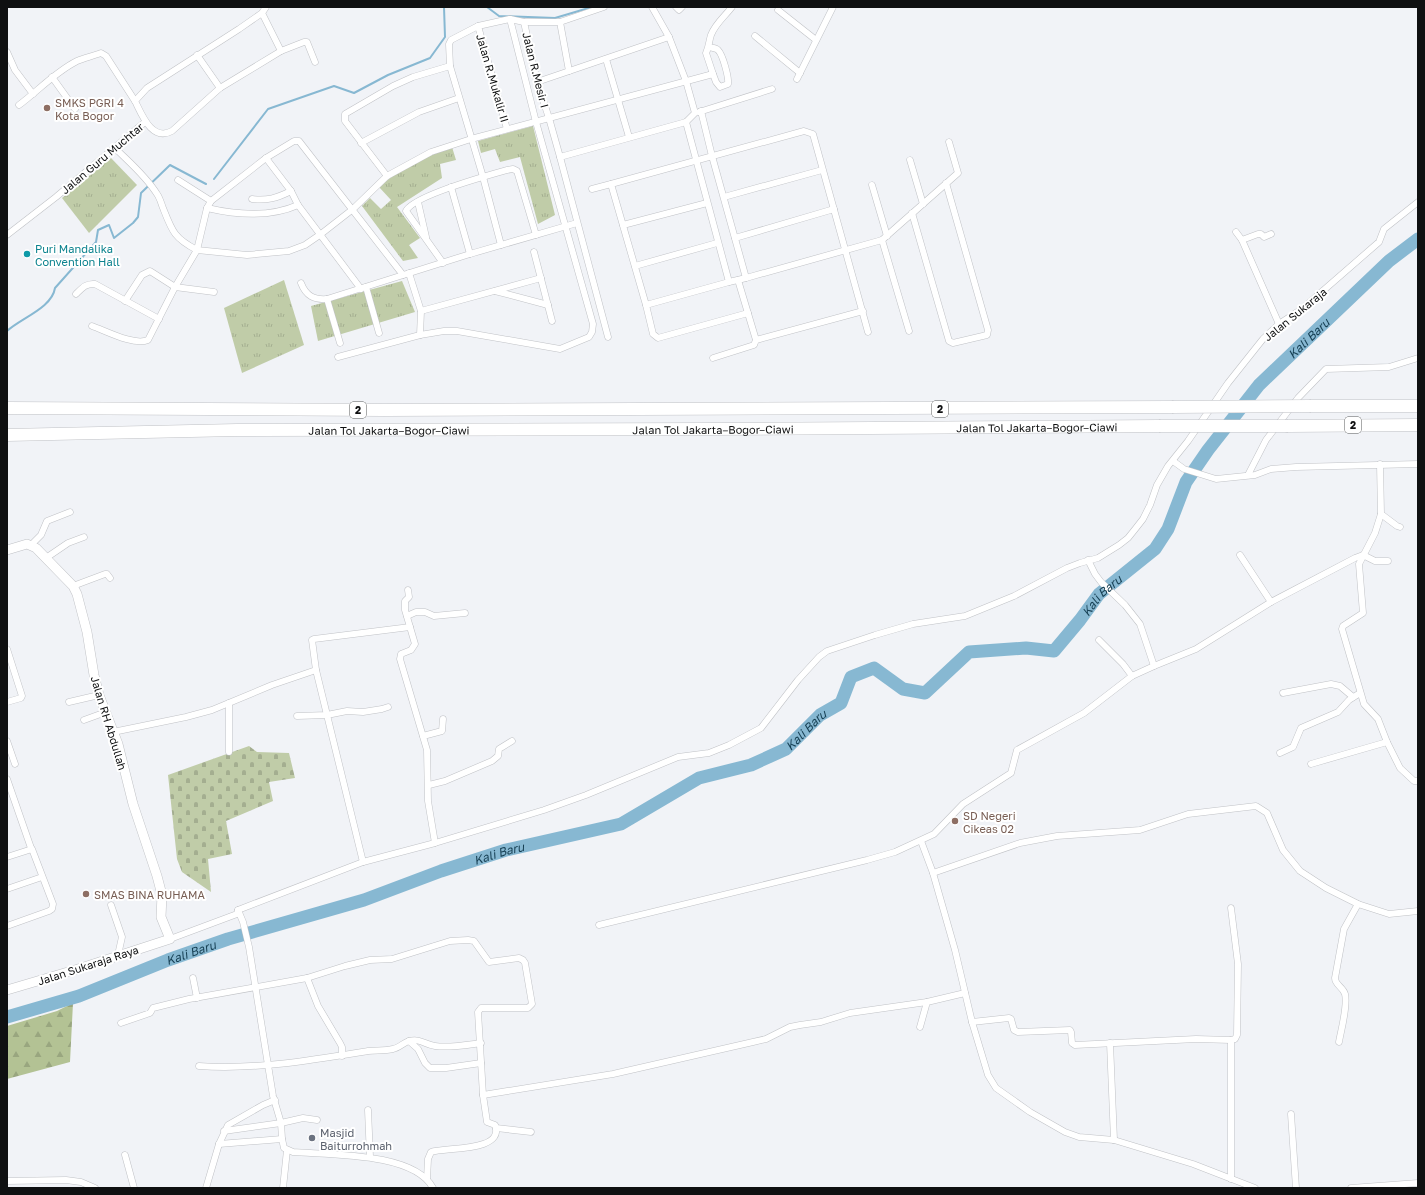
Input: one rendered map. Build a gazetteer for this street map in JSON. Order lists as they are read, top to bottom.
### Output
{
  "streets": {
    "highway": ["2", "Jalan Tol Jakarta–Bogor–Ciawi"],
    "street": [
      "Jalan R.Mesir I",
      "Jalan R.Mukalir II",
      "Jalan Guru Muchtar",
      "Jalan Sukaraja",
      "Jalan RH Abdullah",
      "Jalan Sukaraja Raya"
    ]
  },
  "crossings": [
    ["Jalan Sukaraja", "Jalan RH Abdullah"],
    ["Jalan Sukaraja", "Jalan Sukaraja Raya"],
    ["Jalan RH Abdullah", "Jalan Sukaraja Raya"]
  ],
  "water": ["Kali Baru"],
  "places": [
    "SMKS PGRI 4 Kota Bogor",
    "Puri Mandalika Convention Hall",
    "SD Negeri Cikeas 02",
    "SMAS BINA RUHAMA",
    "Masjid Baiturrohmah"
  ]
}
